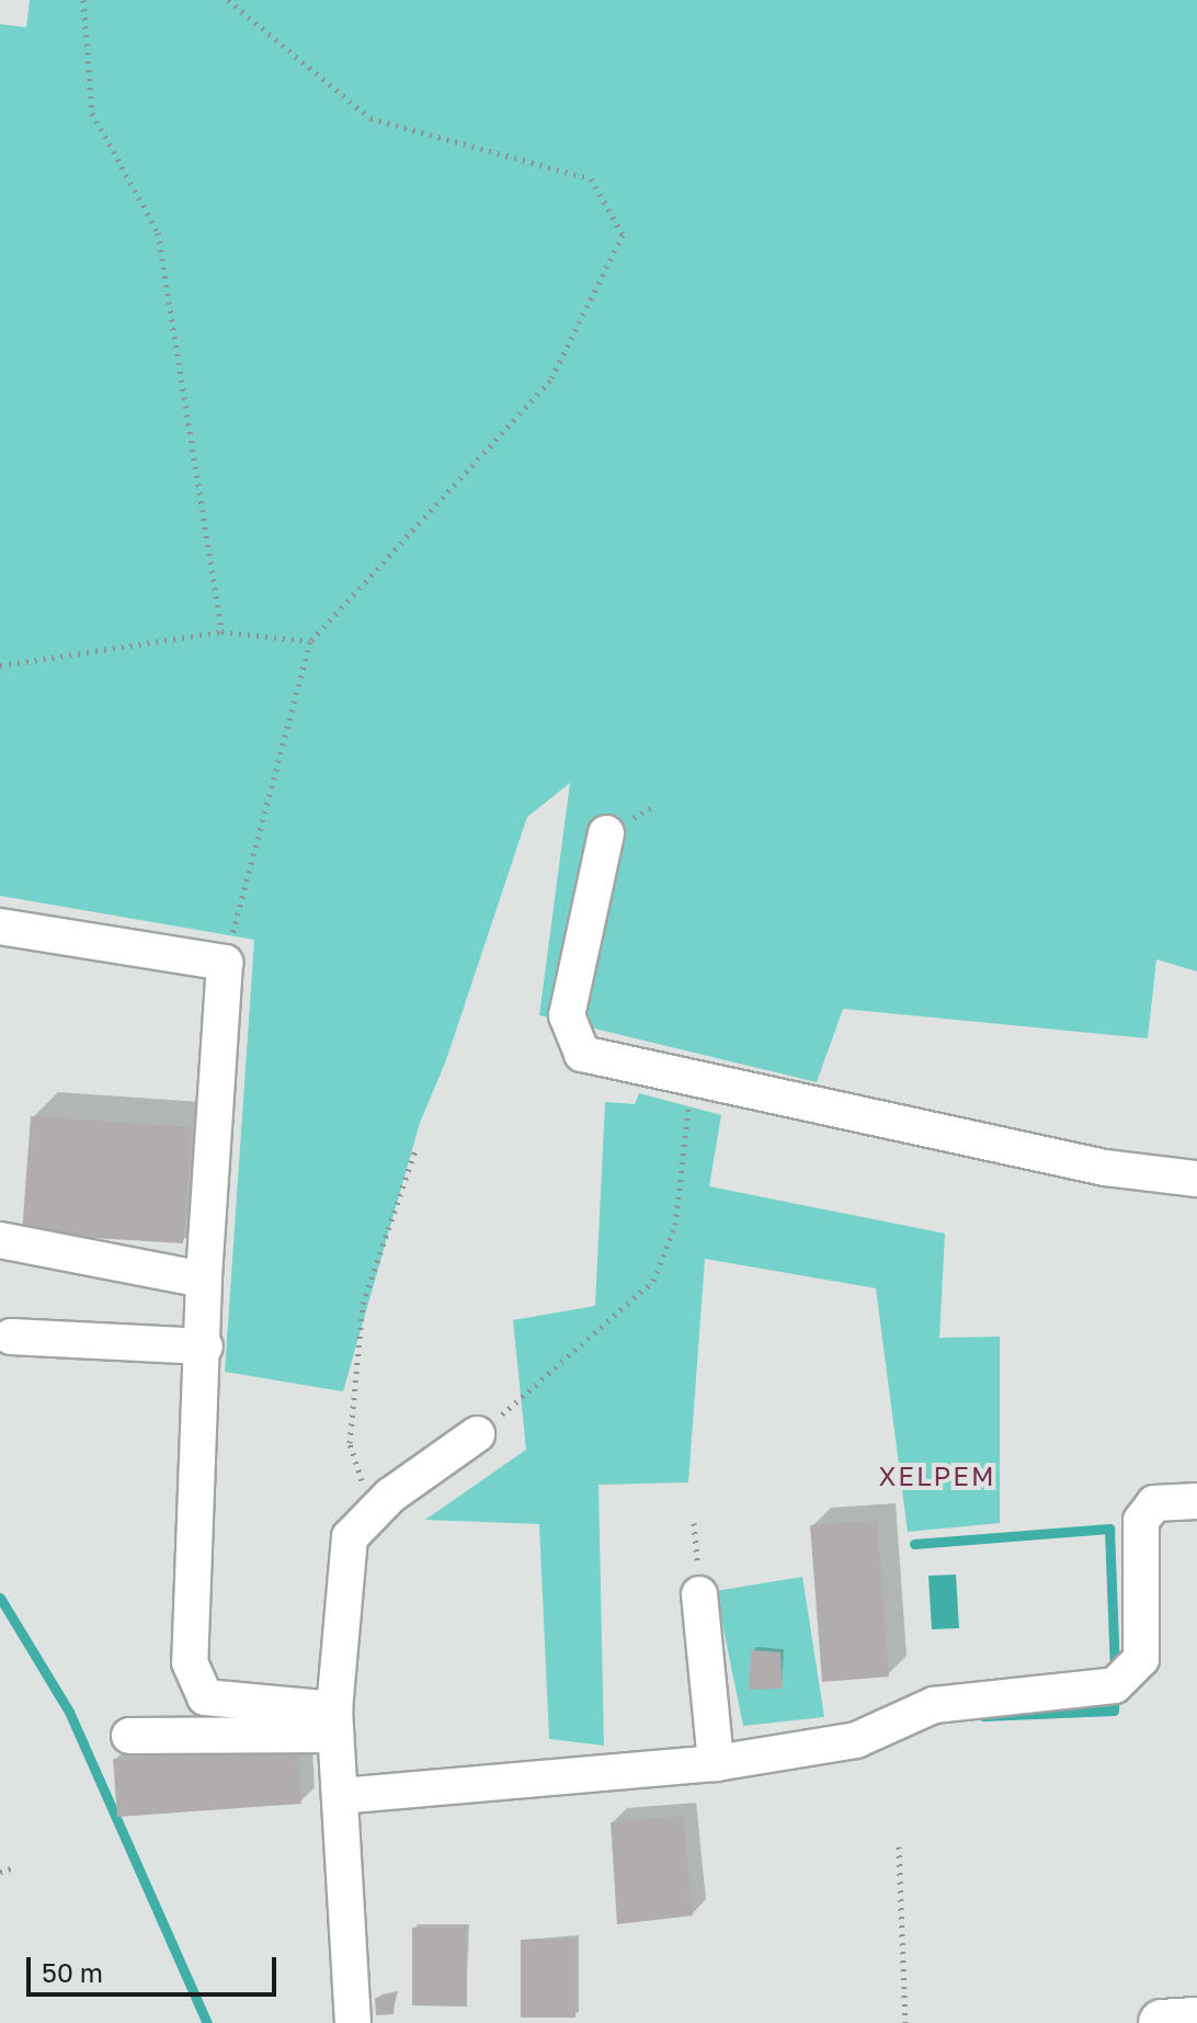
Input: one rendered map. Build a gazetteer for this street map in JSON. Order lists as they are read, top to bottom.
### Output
{
  "districts": ["XELPEM"],
  "scale_bar": "50 m"
}
